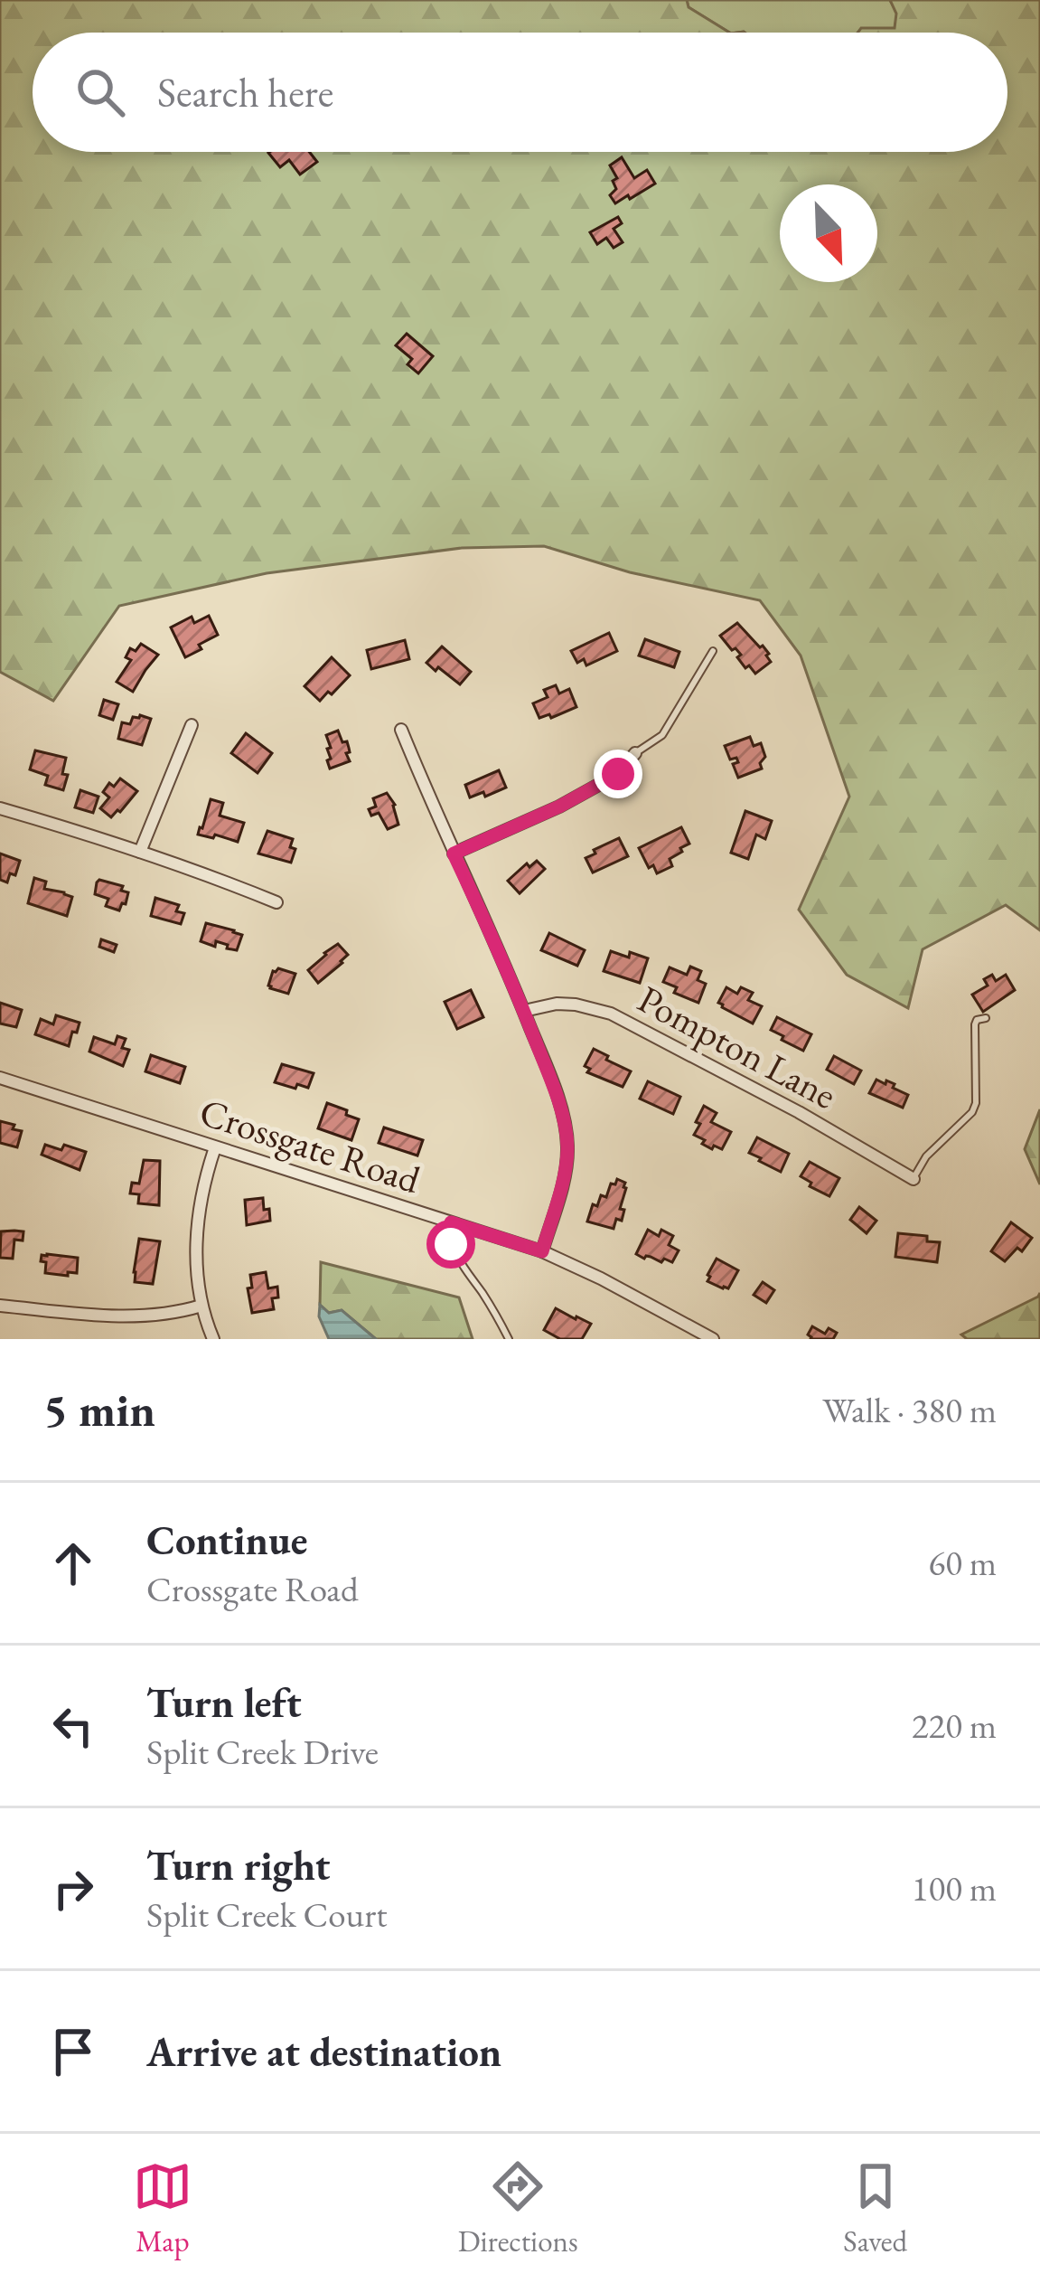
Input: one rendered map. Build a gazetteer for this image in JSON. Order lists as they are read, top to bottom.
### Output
{
  "streets": {
    "street": ["Pompton Lane", "Crossgate Road"]
  },
  "north": "bottom right",
  "page": {
    "search": "Search here",
    "heading": ["5 min", "Walk · 380 m"],
    "list": [
      ["Continue", "Crossgate Road", "60 m"],
      ["Turn left", "Split Creek Drive", "220 m"],
      ["Turn right", "Split Creek Court", "100 m"],
      "Arrive at destination"
    ],
    "nav": ["Map", "Directions", "Saved"]
  }
}
